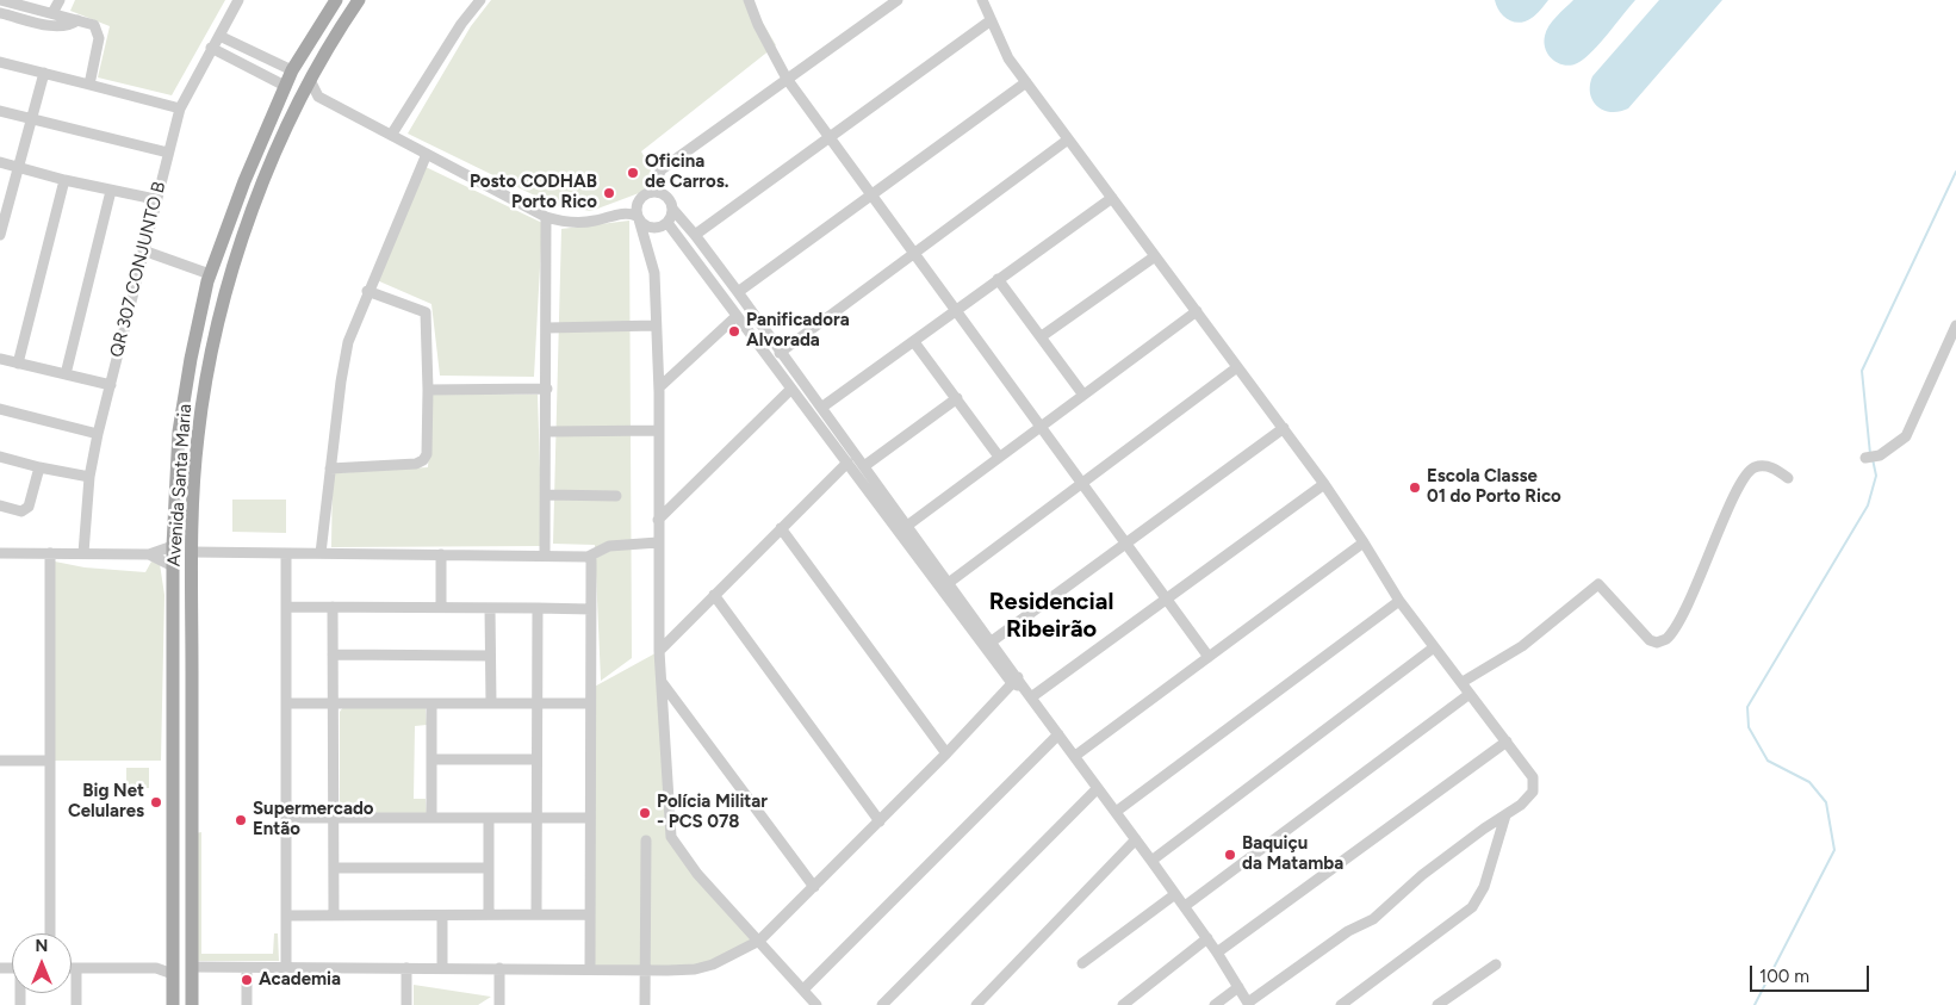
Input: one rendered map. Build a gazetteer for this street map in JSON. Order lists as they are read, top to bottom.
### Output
{
  "streets": {
    "main road": ["Avenida Santa Maria"],
    "street": ["QR 307 CONJUNTO B"]
  },
  "districts": ["Residencial Ribeirão"],
  "places": [
    "Oficina de Carros.",
    "Posto CODHAB Porto Rico",
    "Panificadora Alvorada",
    "Escola Classe 01 do Porto Rico",
    "Big Net Celulares",
    "Polícia Militar - PCS 078",
    "Supermercado Então",
    "Baquiçu da Matamba",
    "Academia"
  ],
  "scale_bar": "100 m",
  "north": "top"
}
